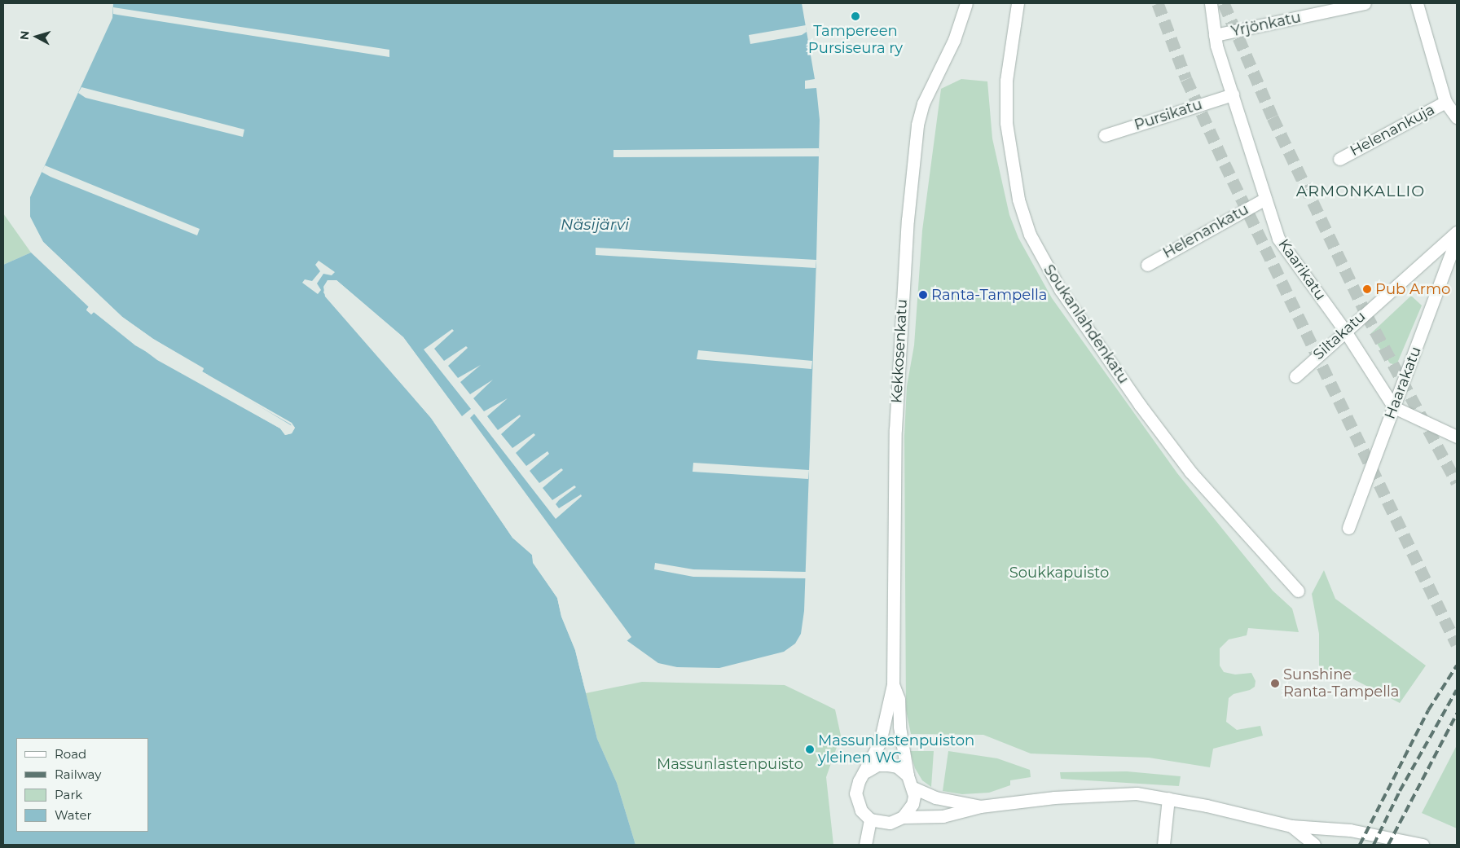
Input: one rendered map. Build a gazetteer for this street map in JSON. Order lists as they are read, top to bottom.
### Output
{
  "streets": {
    "street": [
      "Yrjönkatu",
      "Pursikatu",
      "Helenankuja",
      "Helenankatu",
      "Kaarikatu",
      "Soukanlahdenkatu",
      "Siltakatu",
      "Kekkosenkatu",
      "Haarakatu"
    ]
  },
  "crossings": [
    ["Yrjönkatu", "Kaarikatu"],
    ["Pursikatu", "Kaarikatu"],
    ["Helenankatu", "Kaarikatu"],
    ["Kaarikatu", "Siltakatu"],
    ["Kaarikatu", "Haarakatu"]
  ],
  "districts": ["ARMONKALLIO"],
  "water": ["Näsijärvi"],
  "parks": ["Soukkapuisto", "Massunlastenpuisto"],
  "places": [
    "Tampereen Pursiseura ry",
    "Pub Armo",
    "Ranta-Tampella",
    "Sunshine Ranta-Tampella",
    "Massunlastenpuiston yleinen WC"
  ],
  "legend": [
    "Road",
    "Railway",
    "Park",
    "Water"
  ],
  "north": "left"
}
